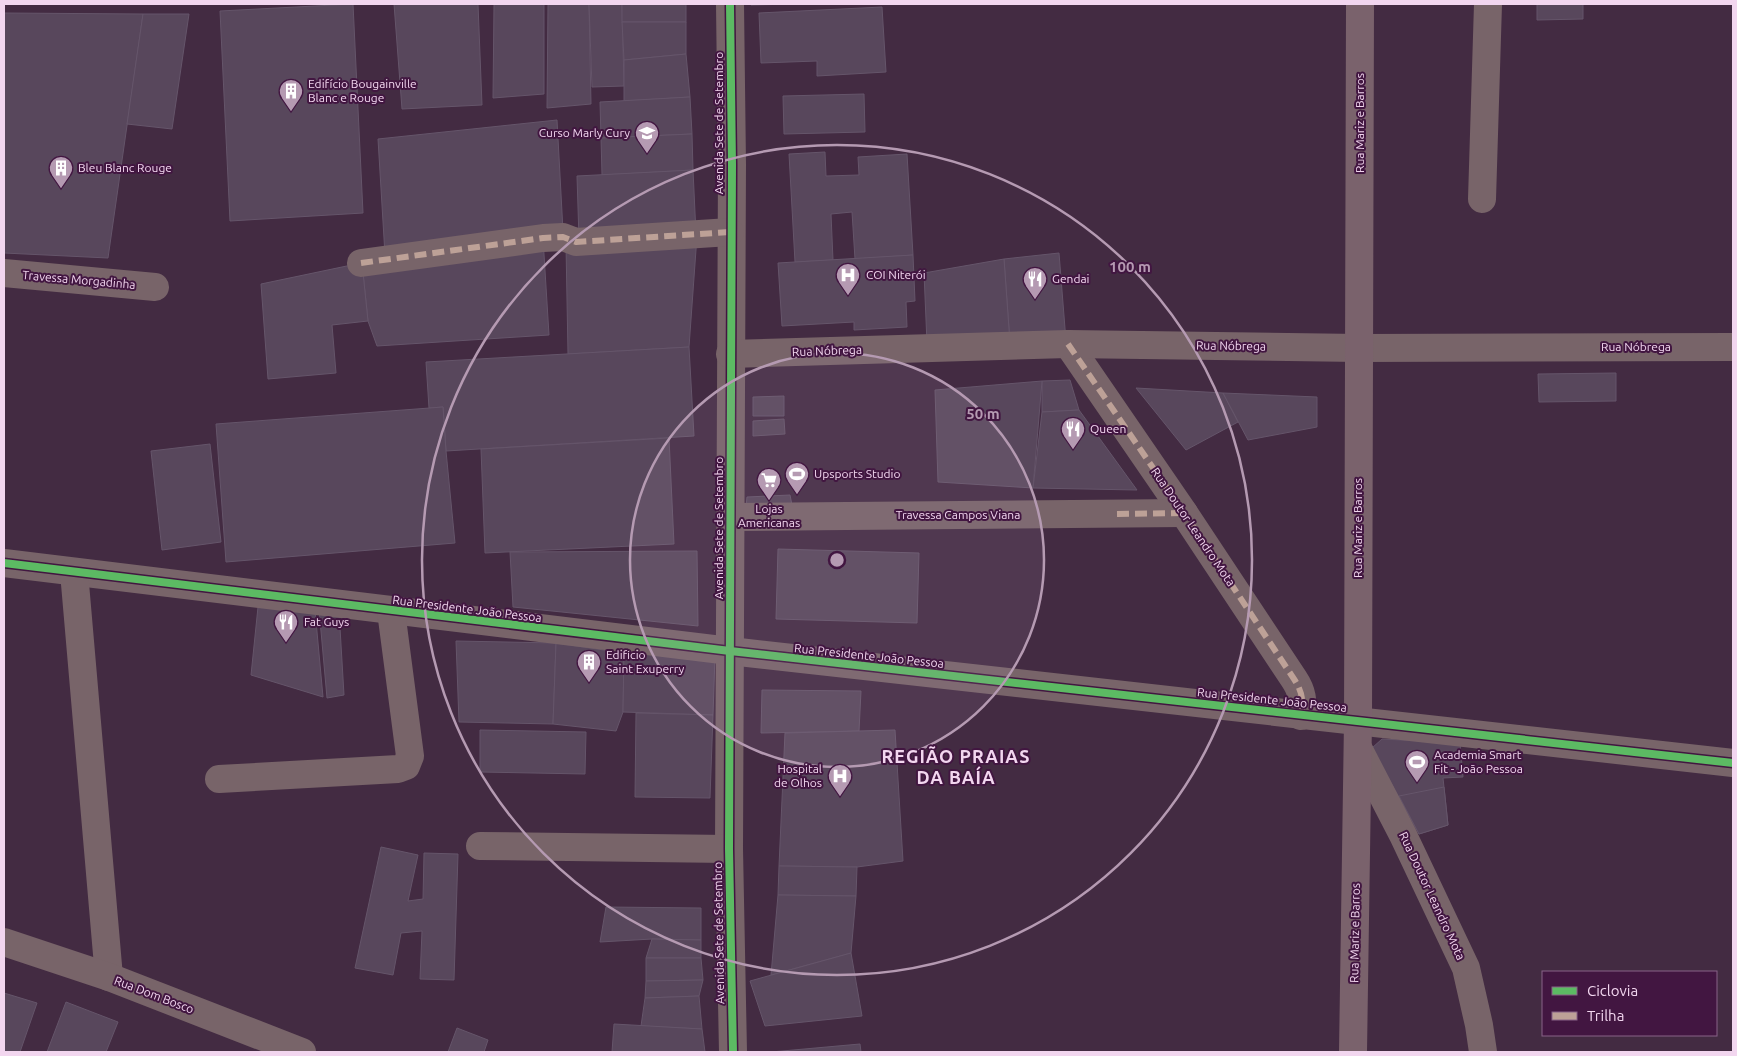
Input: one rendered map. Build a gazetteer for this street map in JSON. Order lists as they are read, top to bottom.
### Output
{
  "streets": {
    "main road": ["Rua Mariz e Barros"],
    "street": [
      "Avenida Sete de Setembro",
      "Travessa Morgadinha",
      "Rua Nóbrega",
      "Travessa Campos Viana",
      "Rua Doutor Leandro Mota",
      "Rua Presidente João Pessoa",
      "Rua Dom Bosco"
    ]
  },
  "crossings": [
    ["Avenida Sete de Setembro", "Rua Nóbrega"],
    ["Avenida Sete de Setembro", "Travessa Campos Viana"],
    ["Avenida Sete de Setembro", "Rua Presidente João Pessoa"],
    ["Rua Mariz e Barros", "Rua Nóbrega"],
    ["Rua Mariz e Barros", "Rua Doutor Leandro Mota"],
    ["Rua Mariz e Barros", "Rua Presidente João Pessoa"],
    ["Rua Nóbrega", "Rua Doutor Leandro Mota"],
    ["Travessa Campos Viana", "Rua Doutor Leandro Mota"],
    ["Rua Doutor Leandro Mota", "Rua Presidente João Pessoa"]
  ],
  "districts": ["REGIÃO PRAIAS DA BAÍA"],
  "places": {
    "building": ["Edifício Bougainville Blanc e Rouge", "Bleu Blanc Rouge", "Edificio Saint Exuperry"],
    "school or university": ["Curso Marly Cury"],
    "hospital": ["COI Niterói", "Hospital de Olhos"],
    "restaurant": ["Gendai", "Queen", "Fat Guys"],
    "sports": ["Upsports Studio", "Academia Smart Fit - João Pessoa"],
    "supermarket": ["Lojas Americanas"]
  },
  "legend": ["Ciclovia", "Trilha"],
  "rings": ["100 m", "50 m"]
}
